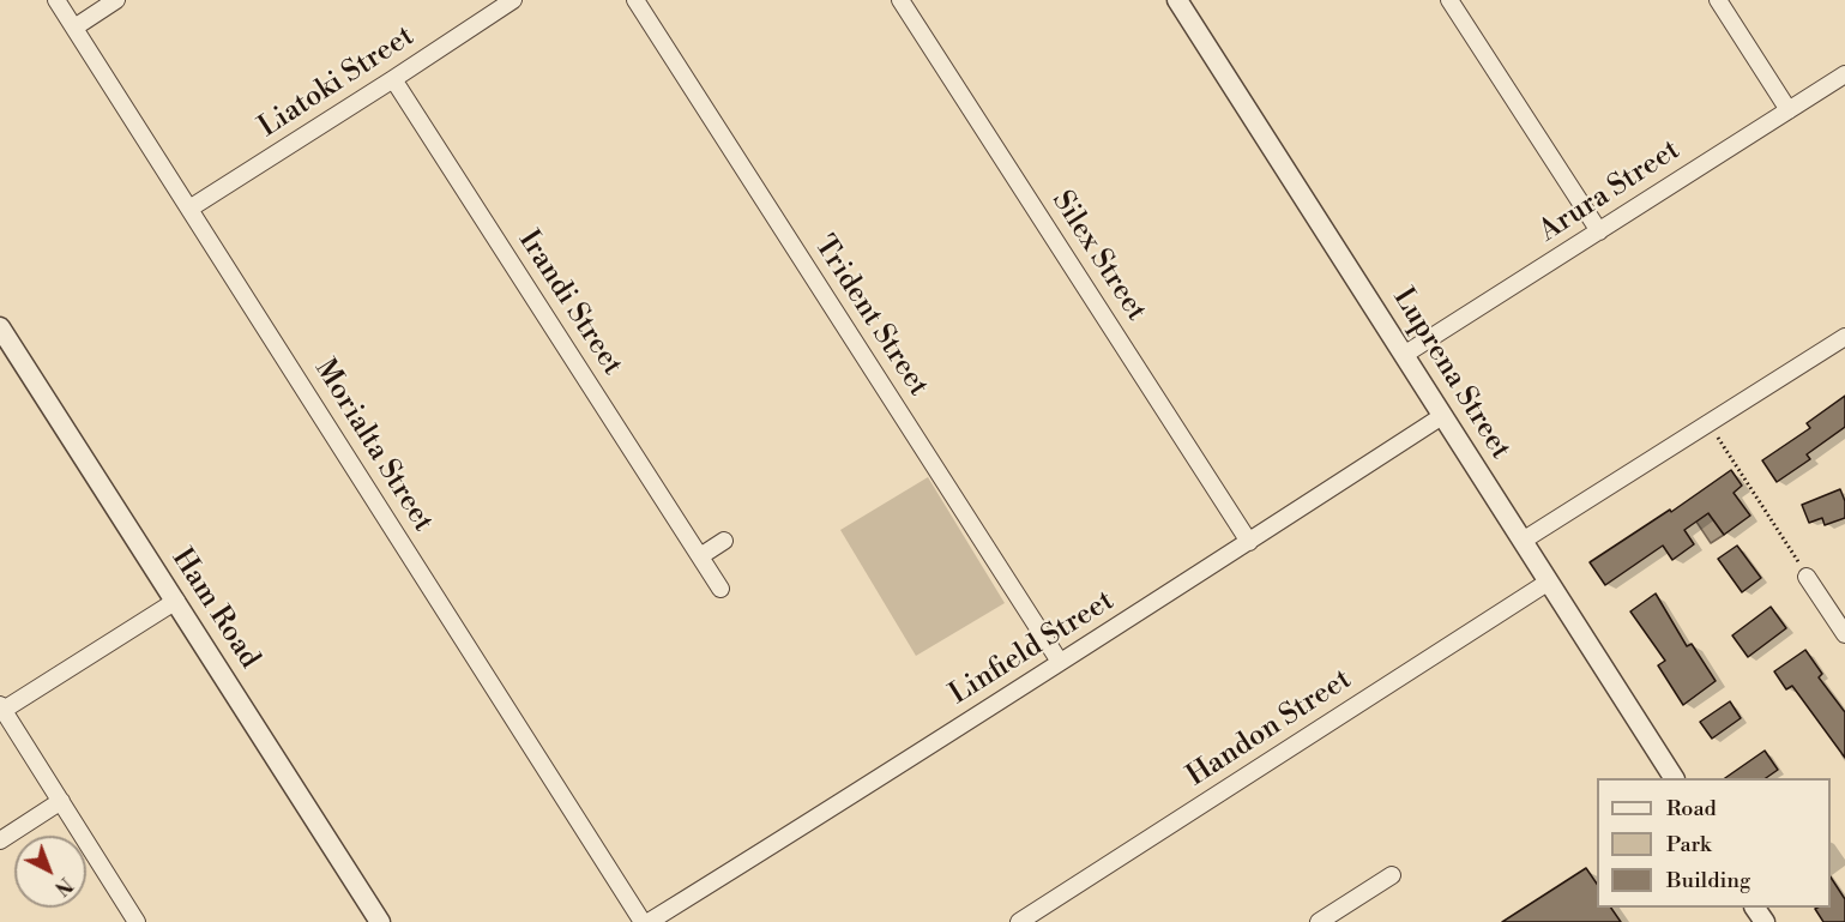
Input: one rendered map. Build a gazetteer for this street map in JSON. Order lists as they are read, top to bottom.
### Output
{
  "streets": {
    "street": [
      "Liatoki Street",
      "Arura Street",
      "Silex Street",
      "Irandi Street",
      "Trident Street",
      "Luprena Street",
      "Morialta Street",
      "Ham Road",
      "Linfield Street",
      "Handon Street"
    ]
  },
  "crossings": [
    ["Liatoki Street", "Irandi Street"],
    ["Liatoki Street", "Morialta Street"],
    ["Arura Street", "Luprena Street"],
    ["Silex Street", "Linfield Street"],
    ["Trident Street", "Linfield Street"],
    ["Luprena Street", "Linfield Street"],
    ["Luprena Street", "Handon Street"]
  ],
  "legend": ["Road", "Park", "Building"],
  "north": "bottom right"
}
